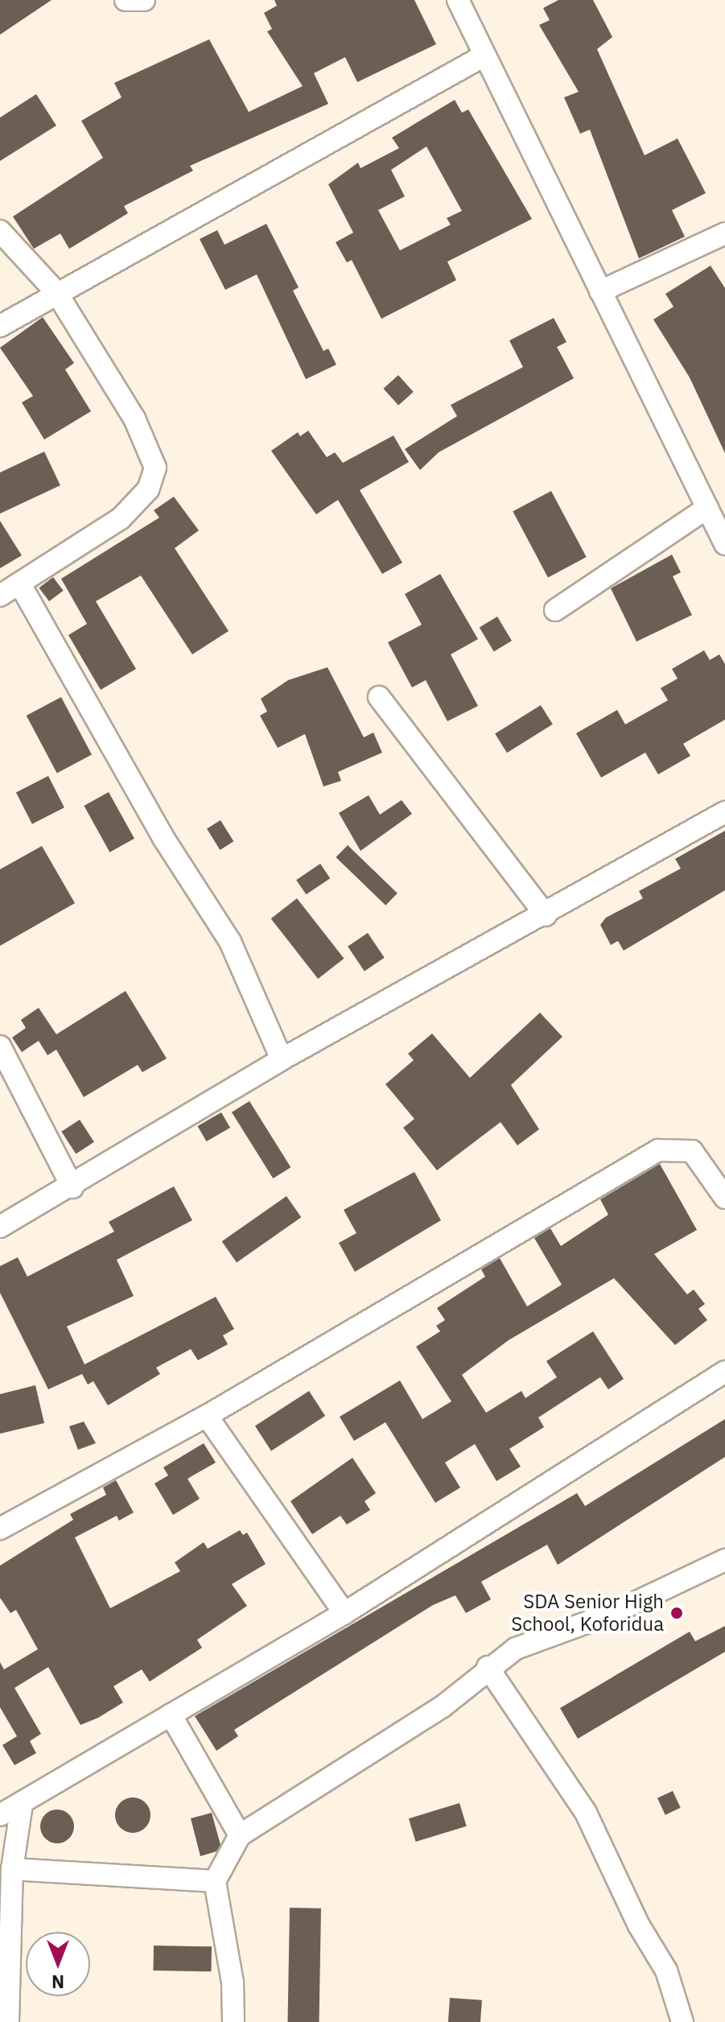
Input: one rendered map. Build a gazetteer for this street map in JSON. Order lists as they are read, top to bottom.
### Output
{
  "places": ["SDA Senior High School, Koforidua"],
  "north": "bottom"
}
